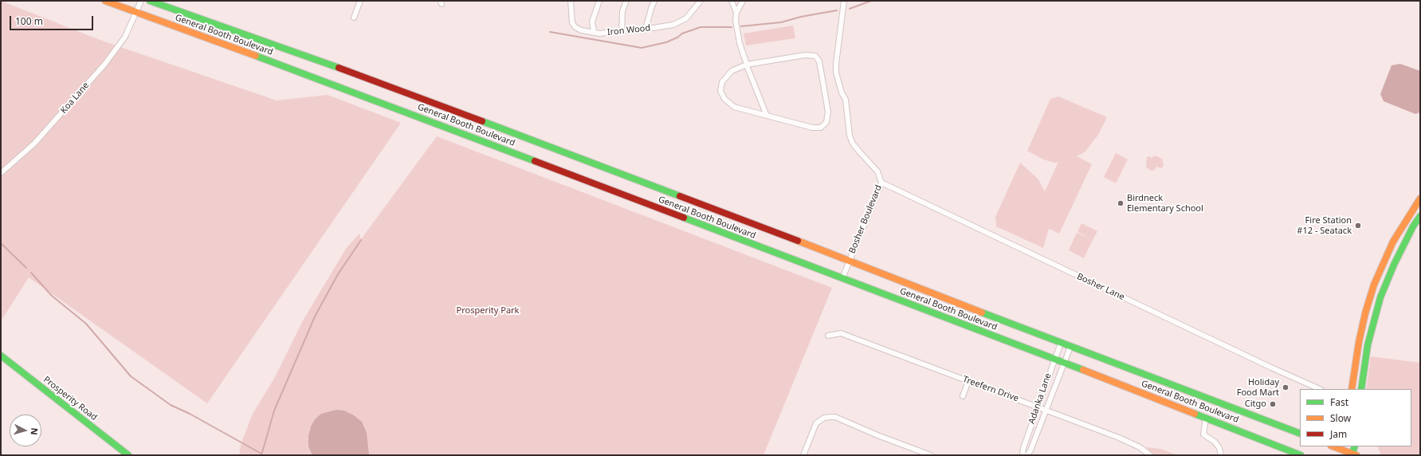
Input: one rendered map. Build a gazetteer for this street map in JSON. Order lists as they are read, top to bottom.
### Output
{
  "streets": {
    "main road": ["General Booth Boulevard", "Prosperity Road"],
    "street": [
      "Iron Wood",
      "Koa Lane",
      "Bosher Boulevard",
      "Bosher Lane",
      "Treefern Drive",
      "Adanka Lane"
    ]
  },
  "crossings": [
    ["General Booth Boulevard", "Koa Lane"],
    ["General Booth Boulevard", "Bosher Boulevard"],
    ["General Booth Boulevard", "Adanka Lane"],
    ["Bosher Boulevard", "Bosher Lane"],
    ["Treefern Drive", "Adanka Lane"]
  ],
  "parks": ["Prosperity Park"],
  "places": [
    "Birdneck Elementary School",
    "Fire Station #12 - Seatack",
    "Holiday Food Mart",
    "Citgo"
  ],
  "legend": ["Fast", "Slow", "Jam"],
  "scale_bar": "100 m",
  "north": "right"
}
